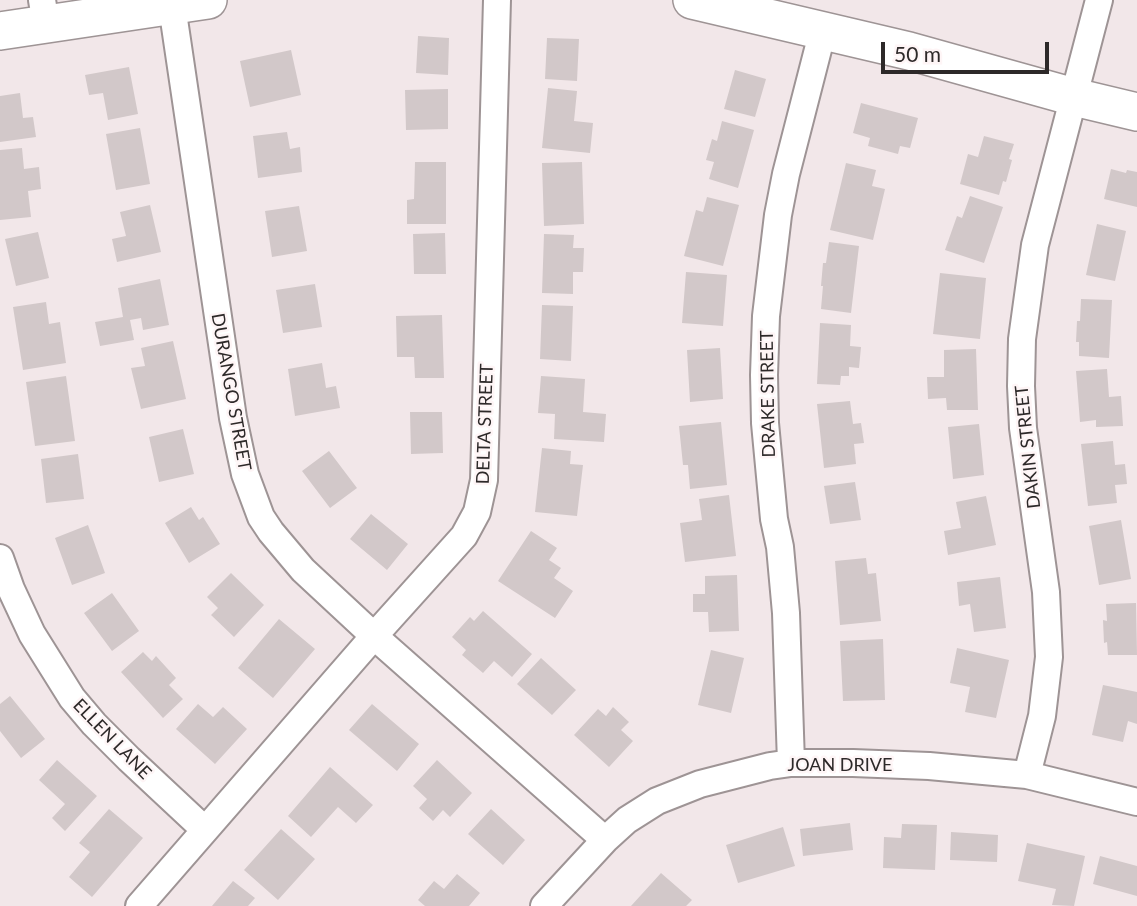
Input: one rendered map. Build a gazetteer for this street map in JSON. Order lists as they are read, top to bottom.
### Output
{
  "streets": {
    "street": [
      "DURANGO STREET",
      "DRAKE STREET",
      "DELTA STREET",
      "DAKIN STREET",
      "ELLEN LANE",
      "JOAN DRIVE"
    ]
  },
  "crossings": [
    ["DURANGO STREET", "DELTA STREET"],
    ["DURANGO STREET", "JOAN DRIVE"],
    ["DRAKE STREET", "JOAN DRIVE"],
    ["DELTA STREET", "ELLEN LANE"],
    ["DAKIN STREET", "JOAN DRIVE"]
  ],
  "scale_bar": "50 m"
}
